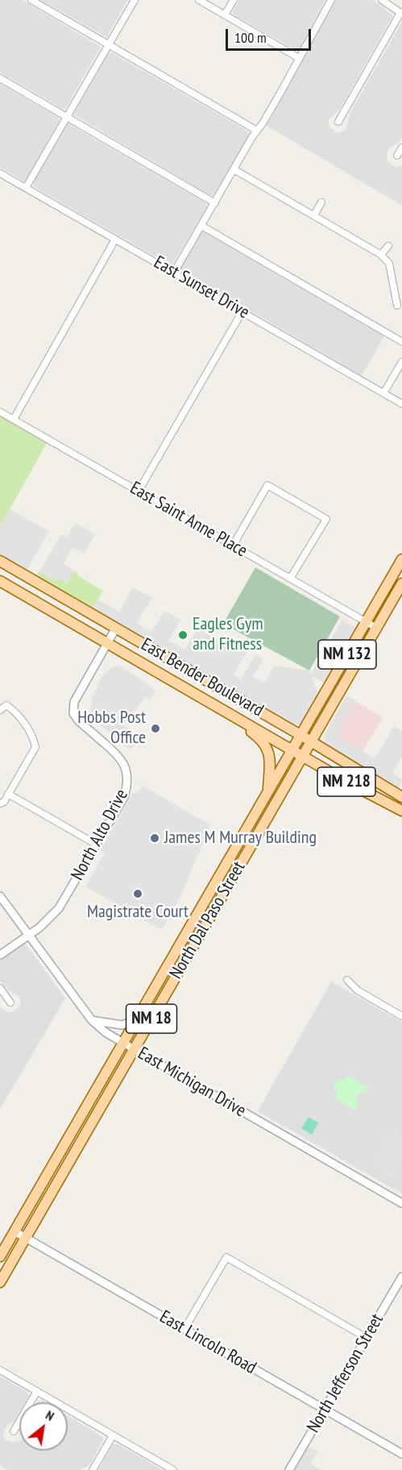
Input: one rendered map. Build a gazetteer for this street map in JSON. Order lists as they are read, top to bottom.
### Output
{
  "streets": {
    "main road": [
      "NM 132",
      "East Bender Boulevard",
      "NM 218",
      "North Dal Paso Street",
      "NM 18"
    ],
    "street": [
      "East Sunset Drive",
      "East Saint Anne Place",
      "North Alto Drive",
      "East Michigan Drive",
      "East Lincoln Road",
      "North Jefferson Street"
    ]
  },
  "crossings": [
    ["East Saint Anne Place", "North Dal Paso Street"],
    ["East Bender Boulevard", "North Alto Drive"],
    ["East Bender Boulevard", "North Dal Paso Street"],
    ["North Alto Drive", "East Michigan Drive"],
    ["North Dal Paso Street", "East Michigan Drive"],
    ["North Dal Paso Street", "East Lincoln Road"],
    ["East Lincoln Road", "North Jefferson Street"]
  ],
  "places": [
    "Eagles Gym and Fitness",
    "Hobbs Post Office",
    "James M Murray Building",
    "Magistrate Court"
  ],
  "scale_bar": "100 m",
  "north": "top right"
}
